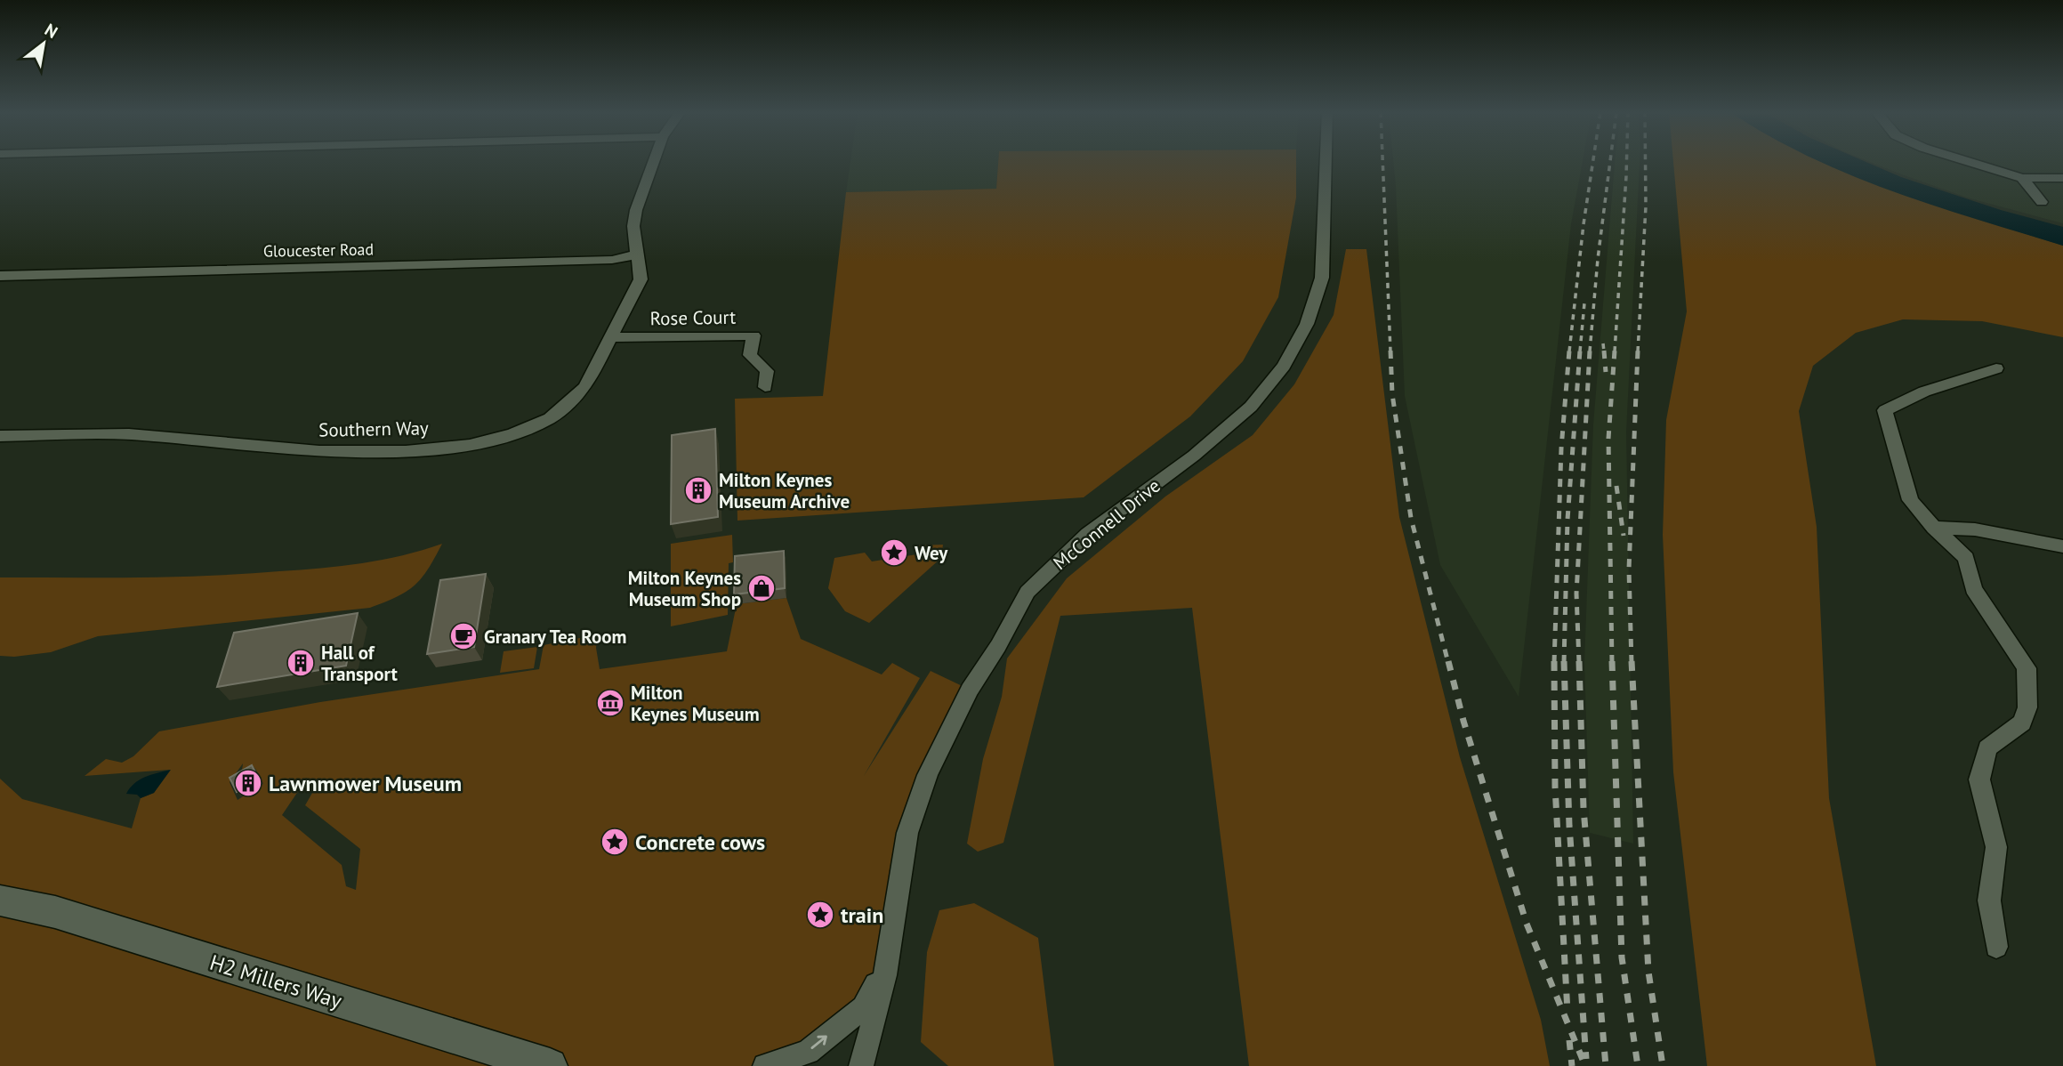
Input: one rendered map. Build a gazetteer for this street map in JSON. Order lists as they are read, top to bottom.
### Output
{
  "streets": {
    "street": [
      "Gloucester Road",
      "Rose Court",
      "Southern Way",
      "McConnell Drive",
      "H2 Millers Way"
    ]
  },
  "crossings": [
    ["Gloucester Road", "Southern Way"],
    ["Rose Court", "Southern Way"]
  ],
  "places": {
    "building": ["Milton Keynes Museum Archive", "Hall of Transport", "Lawnmower Museum"],
    "place": ["Wey", "Concrete cows", "train"],
    "shop": ["Milton Keynes Museum Shop"],
    "cafe": ["Granary Tea Room"],
    "museum": ["Milton Keynes Museum"]
  },
  "north": "top right"
}
